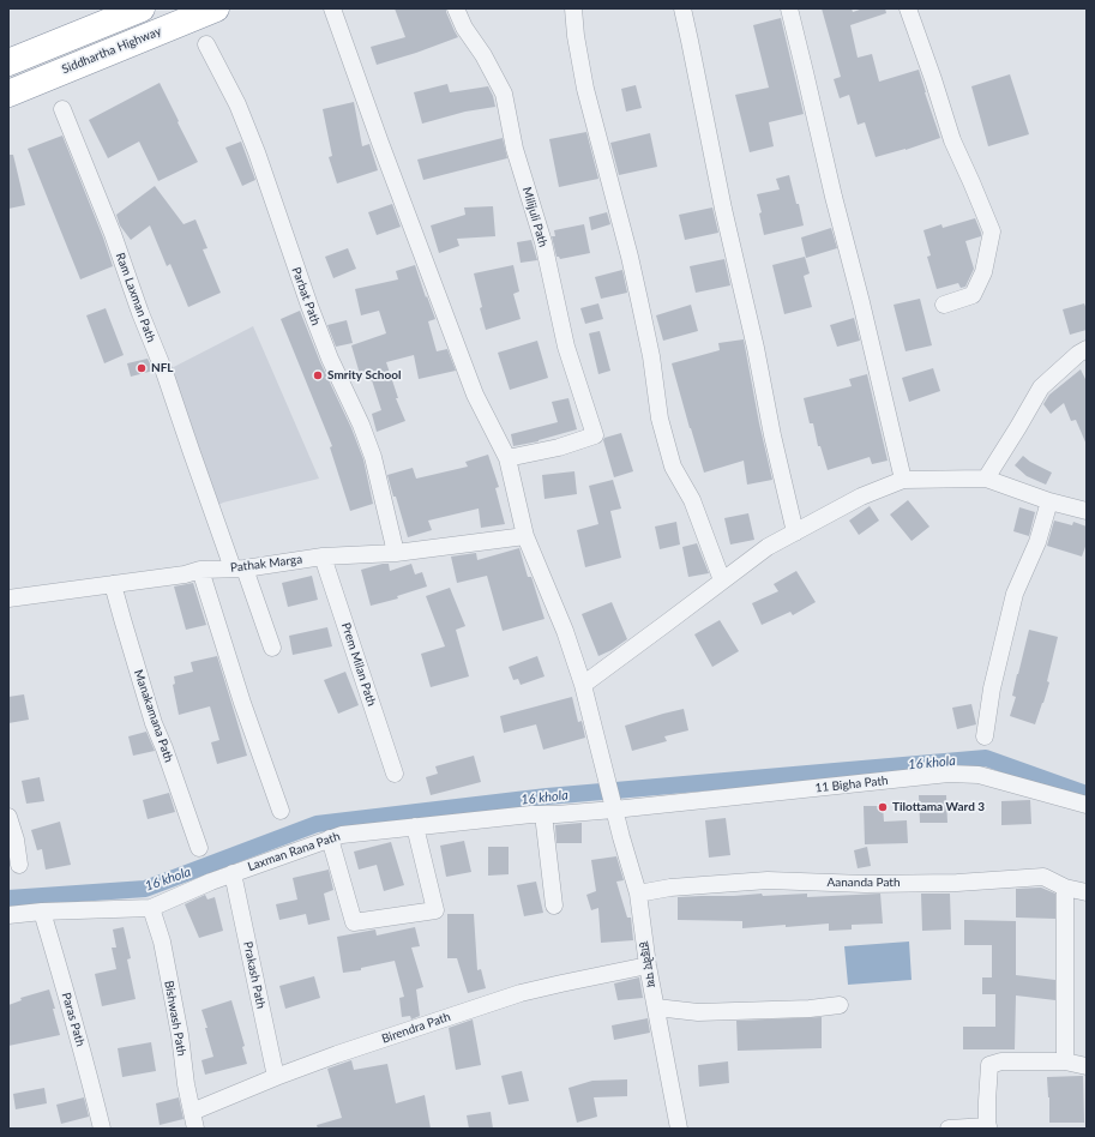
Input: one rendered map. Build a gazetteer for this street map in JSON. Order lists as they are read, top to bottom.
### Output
{
  "streets": {
    "highway": ["Siddhartha Highway"],
    "street": [
      "Milijuli Path",
      "Parbat Path",
      "Ram Laxman Path",
      "Pathak Marga",
      "Prem Milan Path",
      "Manakamana Path",
      "11 Bigha Path",
      "Laxman Rana Path",
      "Aananda Path",
      "हाइवेए पथ",
      "Prakash Path",
      "Bishwash Path",
      "Paras Path",
      "Birendra Path"
    ]
  },
  "crossings": [
    ["Milijuli Path", "हाइवेए पथ"],
    ["Parbat Path", "Pathak Marga"],
    ["Ram Laxman Path", "Pathak Marga"],
    ["Pathak Marga", "Prem Milan Path"],
    ["Pathak Marga", "Manakamana Path"],
    ["Pathak Marga", "हाइवेए पथ"],
    ["11 Bigha Path", "Laxman Rana Path"],
    ["11 Bigha Path", "हाइवेए पथ"],
    ["Laxman Rana Path", "हाइवेए पथ"],
    ["Laxman Rana Path", "Prakash Path"],
    ["Laxman Rana Path", "Bishwash Path"],
    ["Laxman Rana Path", "Paras Path"],
    ["Aananda Path", "हाइवेए पथ"],
    ["हाइवेए पथ", "Birendra Path"],
    ["Prakash Path", "Birendra Path"],
    ["Bishwash Path", "Birendra Path"]
  ],
  "water": ["16 khola"],
  "places": ["NFL", "Smrity School", "Tilottama Ward 3"]
}
